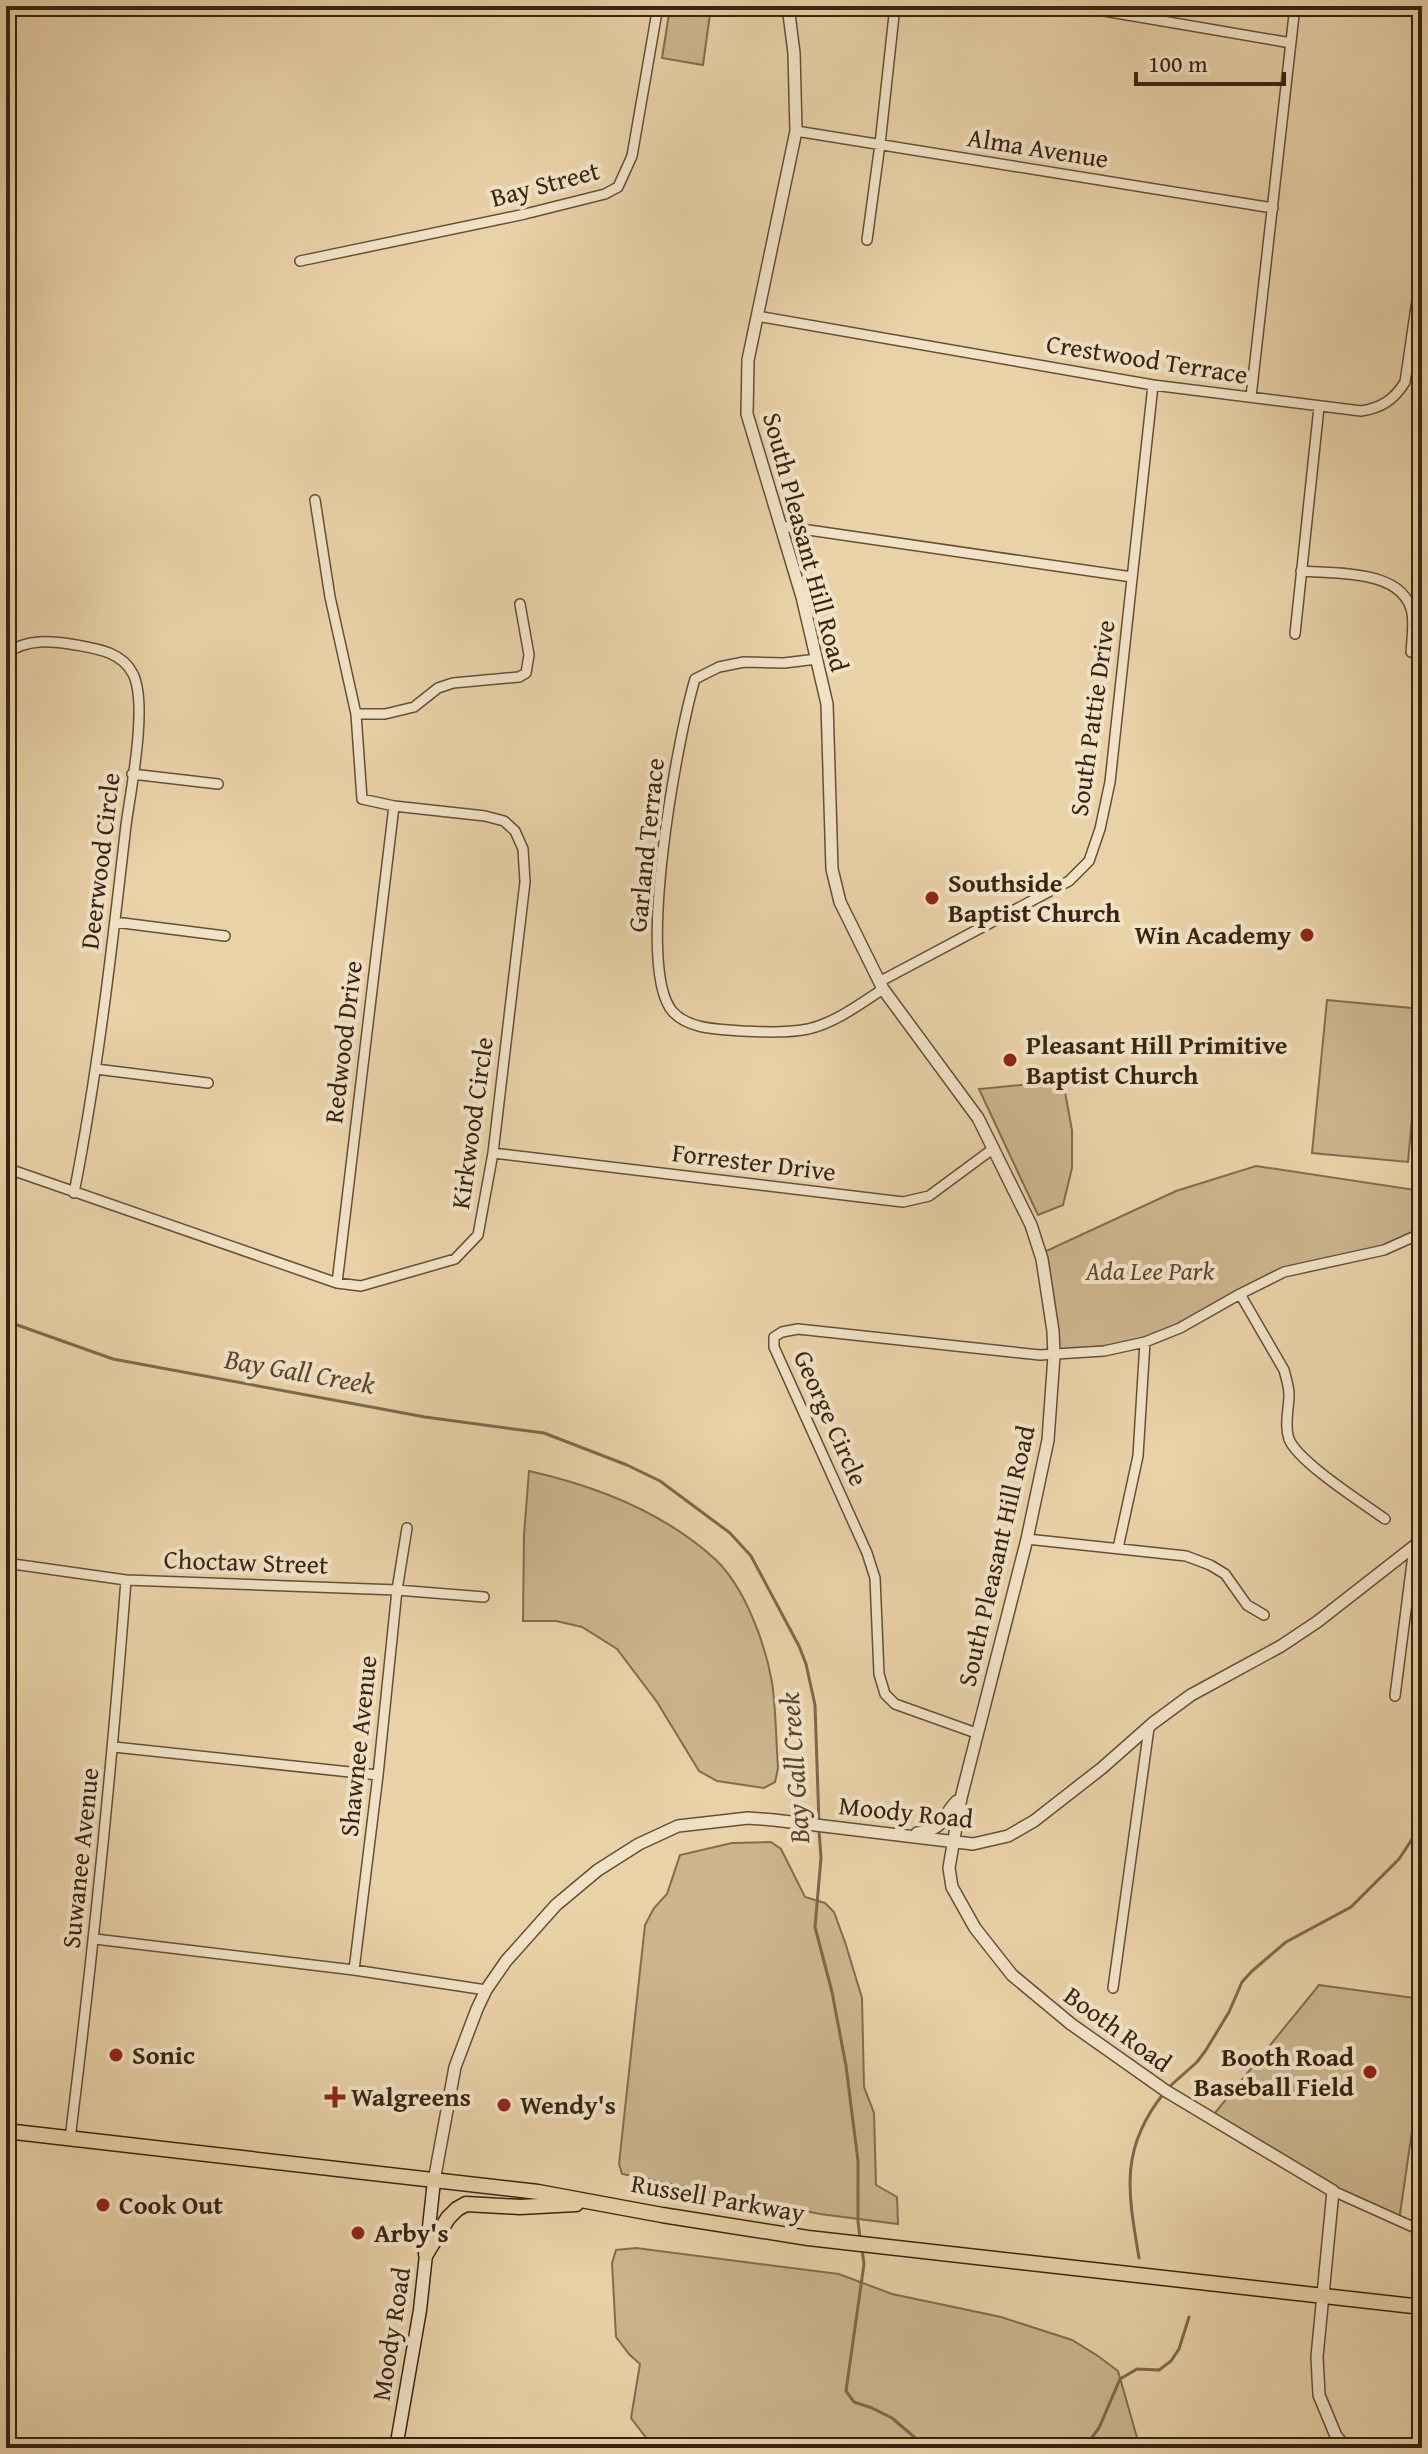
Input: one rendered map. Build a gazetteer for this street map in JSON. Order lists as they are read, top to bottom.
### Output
{
  "streets": {
    "main road": ["Moody Road", "Russell Parkway"],
    "street": [
      "Alma Avenue",
      "Bay Street",
      "Crestwood Terrace",
      "South Pleasant Hill Road",
      "South Pattie Drive",
      "Garland Terrace",
      "Deerwood Circle",
      "Redwood Drive",
      "Kirkwood Circle",
      "Forrester Drive",
      "George Circle",
      "Choctaw Street",
      "Shawnee Avenue",
      "Suwanee Avenue",
      "Booth Road"
    ]
  },
  "crossings": [
    ["Alma Avenue", "South Pleasant Hill Road"],
    ["Crestwood Terrace", "South Pleasant Hill Road"],
    ["Crestwood Terrace", "South Pattie Drive"],
    ["South Pleasant Hill Road", "South Pattie Drive"],
    ["South Pleasant Hill Road", "Garland Terrace"],
    ["South Pleasant Hill Road", "Forrester Drive"],
    ["South Pleasant Hill Road", "George Circle"],
    ["South Pleasant Hill Road", "Moody Road"],
    ["South Pleasant Hill Road", "Booth Road"],
    ["South Pattie Drive", "Garland Terrace"],
    ["Deerwood Circle", "Kirkwood Circle"],
    ["Redwood Drive", "Kirkwood Circle"],
    ["Kirkwood Circle", "Forrester Drive"],
    ["Choctaw Street", "Shawnee Avenue"],
    ["Choctaw Street", "Suwanee Avenue"],
    ["Moody Road", "Booth Road"],
    ["Moody Road", "Russell Parkway"],
    ["Suwanee Avenue", "Russell Parkway"]
  ],
  "water": ["Bay Gall Creek"],
  "parks": ["Ada Lee Park"],
  "places": {
    "other": [
      "Southside Baptist Church",
      "Win Academy",
      "Pleasant Hill Primitive Baptist Church",
      "Sonic",
      "Booth Road Baseball Field",
      "Wendy's",
      "Cook Out",
      "Arby's"
    ],
    "health": ["Walgreens"]
  },
  "scale_bar": "100 m"
}
